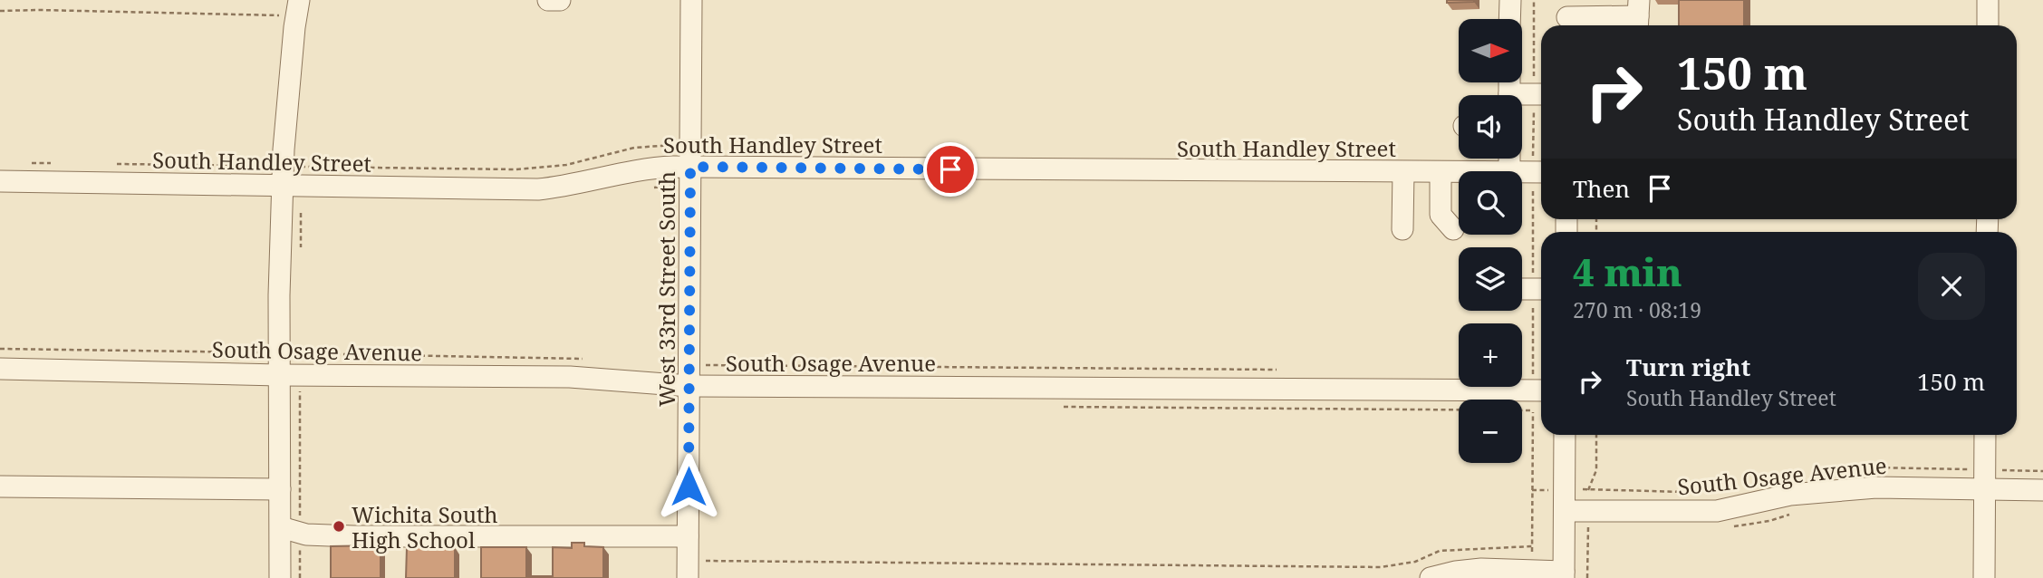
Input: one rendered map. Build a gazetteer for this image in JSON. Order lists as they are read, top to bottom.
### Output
{
  "streets": {
    "street": ["South Handley Street", "West 33rd Street South", "South Osage Avenue"]
  },
  "crossings": [
    ["South Handley Street", "West 33rd Street South"],
    ["West 33rd Street South", "South Osage Avenue"]
  ],
  "places": ["Wichita South High School"],
  "north": "right",
  "page": {
    "map_buttons": ["+", "−"],
    "turn": ["150 m", "South Handley Street"],
    "then": "Then",
    "heading": ["4 min", "270 m · 08:19"],
    "list": [
      {
        "name": "Turn right",
        "note": "South Handley Street",
        "value": "150 m"
      }
    ]
  }
}
